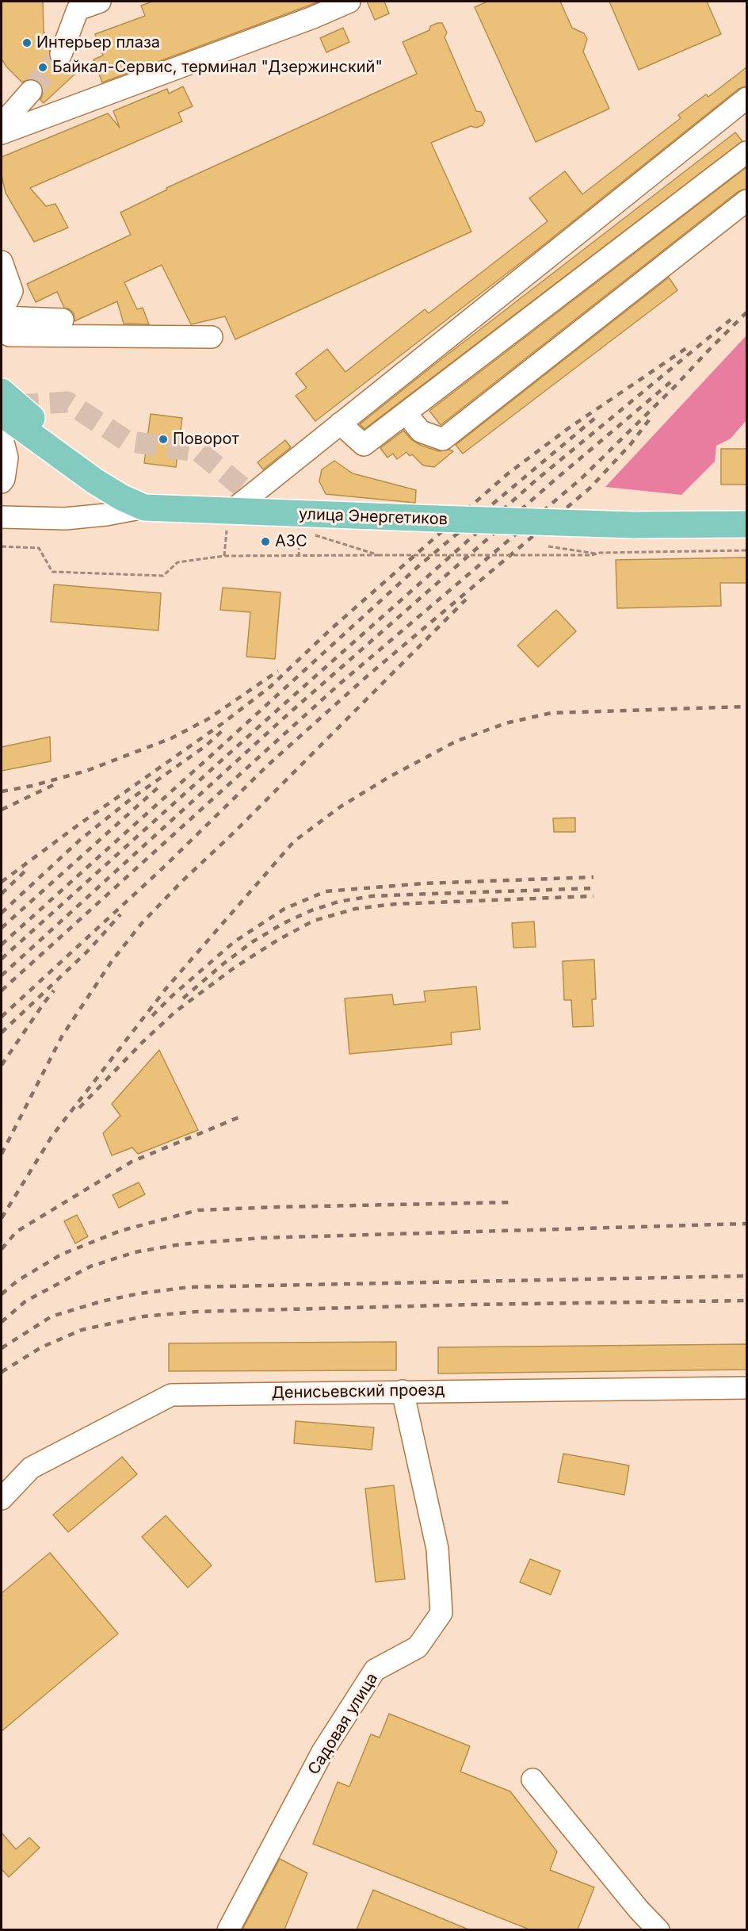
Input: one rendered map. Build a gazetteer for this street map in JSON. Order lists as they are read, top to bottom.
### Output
{
  "streets": {
    "main road": ["улица Энергетиков"],
    "street": ["Денисьевский проезд", "Садовая улица"]
  },
  "crossings": [
    ["Денисьевский проезд", "Садовая улица"]
  ],
  "places": [
    "Интерьер плаза",
    "Байкал-Сервис, терминал \"Дзержинский\"",
    "Поворот",
    "АЗС"
  ]
}
